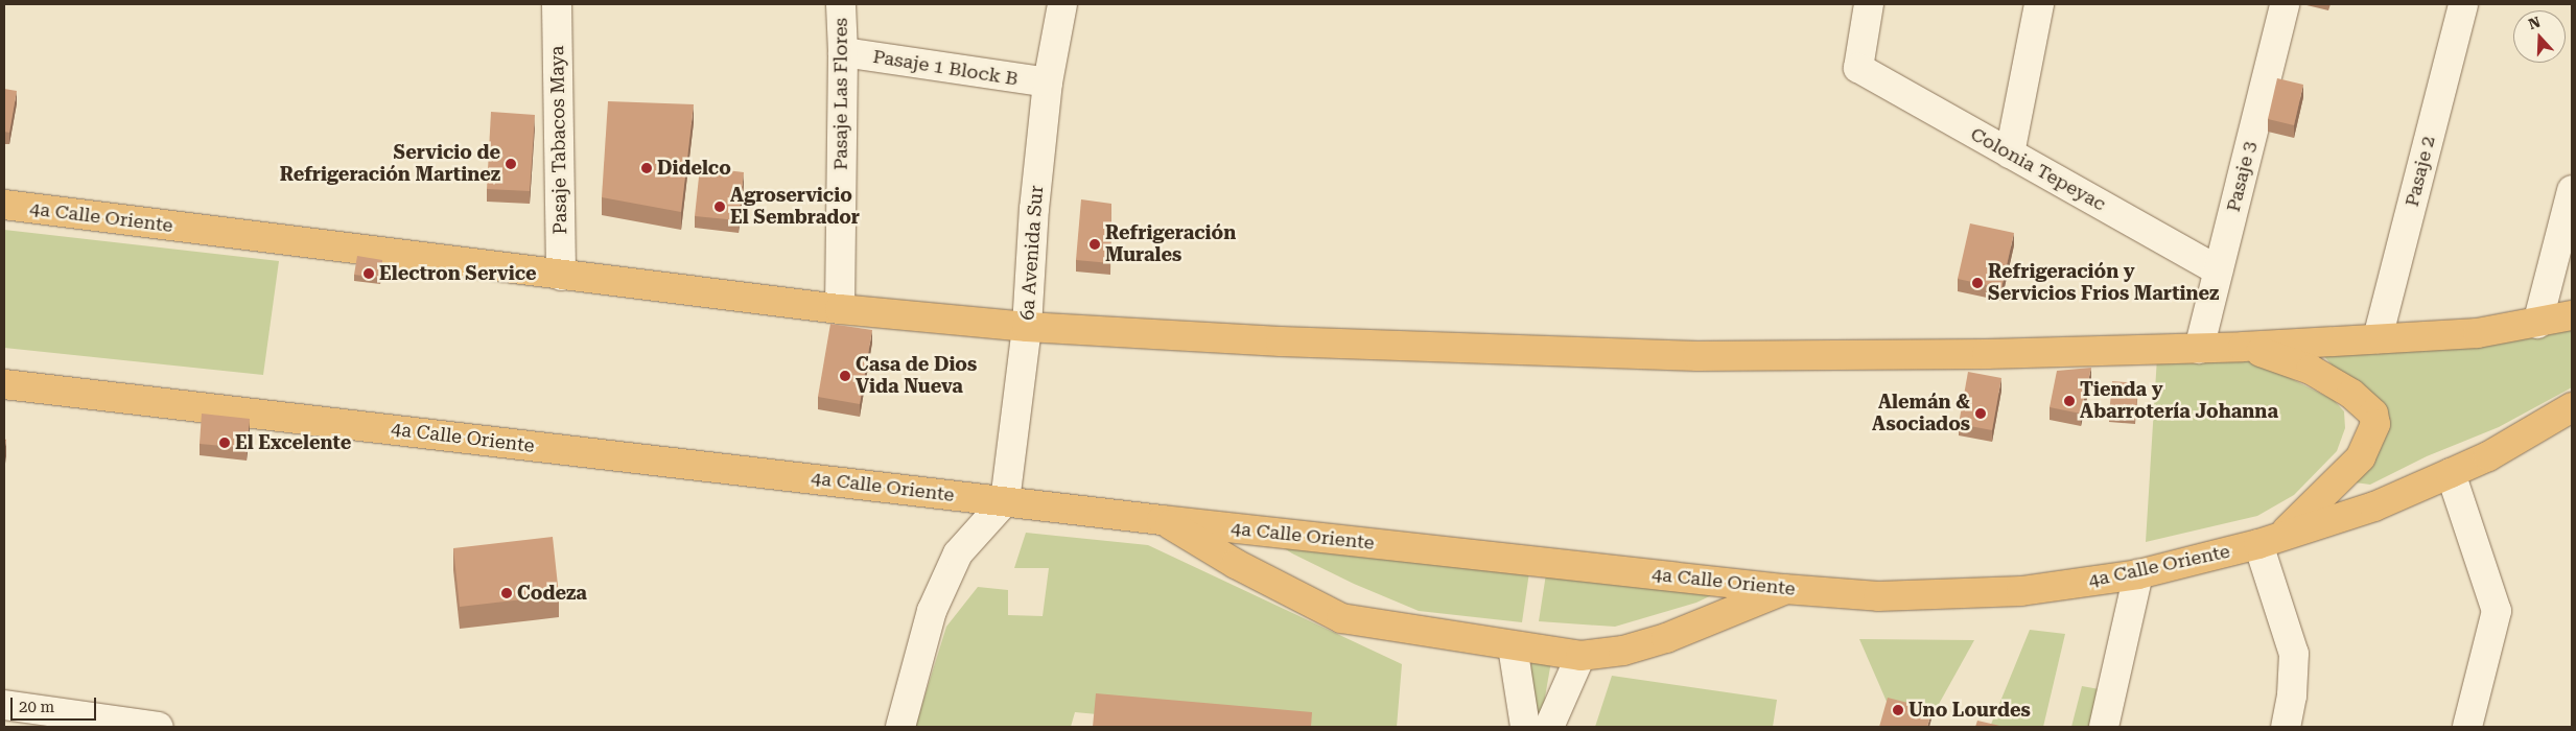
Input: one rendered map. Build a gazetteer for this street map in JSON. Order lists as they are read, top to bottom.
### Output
{
  "streets": {
    "highway": ["4a Calle Oriente"],
    "street": [
      "Pasaje 1 Block B",
      "Pasaje Las Flores",
      "Pasaje Tabacos Maya",
      "Colonia Tepeyac",
      "Pasaje 2",
      "Pasaje 3",
      "6a Avenida Sur"
    ]
  },
  "crossings": [
    ["Pasaje 1 Block B", "Pasaje Las Flores"],
    ["Pasaje 1 Block B", "6a Avenida Sur"],
    ["Pasaje Las Flores", "4a Calle Oriente"],
    ["Pasaje Tabacos Maya", "4a Calle Oriente"],
    ["Colonia Tepeyac", "Pasaje 3"],
    ["Pasaje 2", "4a Calle Oriente"],
    ["Pasaje 3", "4a Calle Oriente"],
    ["4a Calle Oriente", "6a Avenida Sur"]
  ],
  "places": [
    "Servicio de Refrigeración Martinez",
    "Didelco",
    "Agroservicio El Sembrador",
    "Refrigeración Murales",
    "Electron Service",
    "Refrigeración y Servicios Frios Martinez",
    "Casa de Dios Vida Nueva",
    "Tienda y Abarrotería Johanna",
    "Alemán & Asociados",
    "El Excelente",
    "Codeza",
    "Uno Lourdes"
  ],
  "scale_bar": "20 m",
  "north": "top"
}
